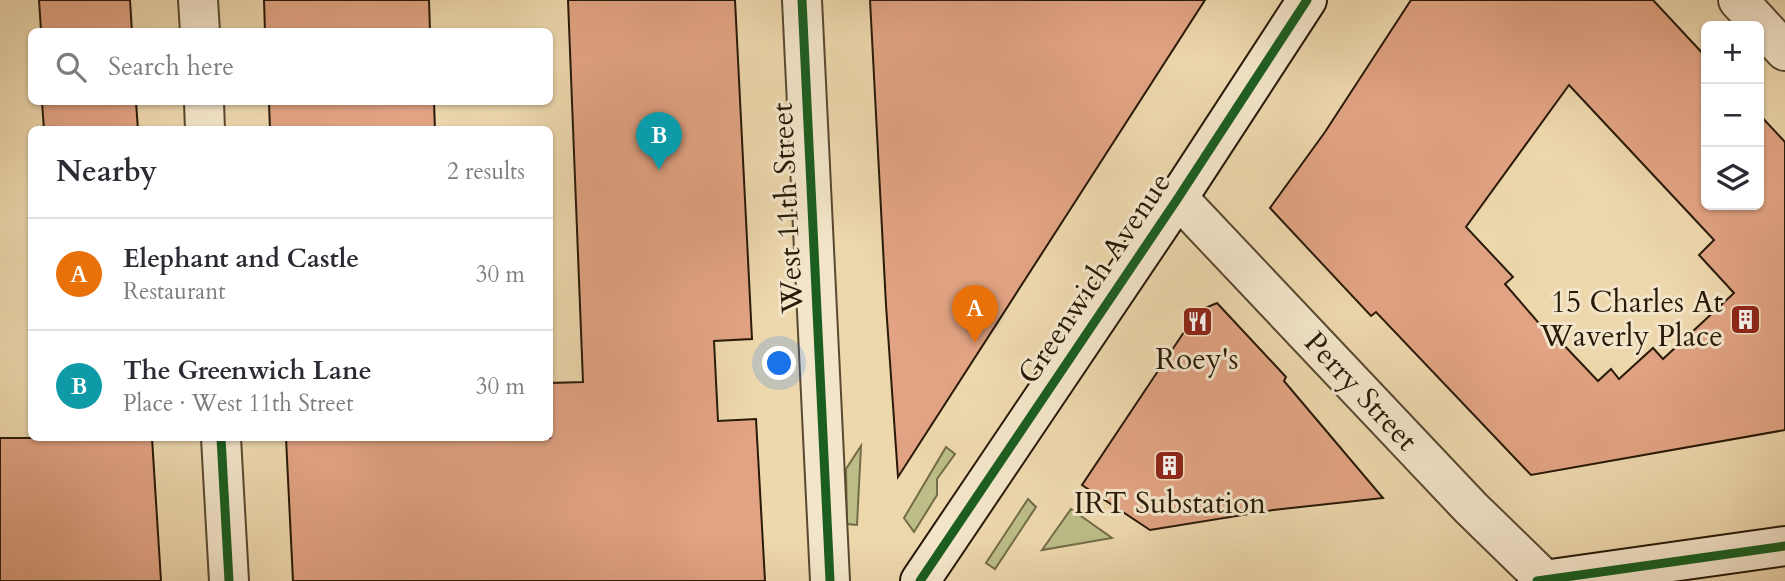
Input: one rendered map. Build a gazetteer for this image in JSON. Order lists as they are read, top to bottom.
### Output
{
  "streets": {
    "street": ["West 11th Street", "Greenwich Avenue", "Perry Street"]
  },
  "crossings": [
    ["Greenwich Avenue", "Perry Street"]
  ],
  "places": {
    "building": ["15 Charles At Waverly Place", "IRT Substation"],
    "restaurant": ["Roey's"]
  },
  "page": {
    "map_buttons": ["+", "−"],
    "search": "Search here",
    "pins": ["B", "A"],
    "heading": ["Nearby", "2 results"],
    "list": [
      {
        "mark": "A",
        "name": "Elephant and Castle",
        "note": "Restaurant",
        "value": "30 m"
      },
      {
        "mark": "B",
        "name": "The Greenwich Lane",
        "note": "Place · West 11th Street",
        "value": "30 m"
      }
    ]
  }
}
